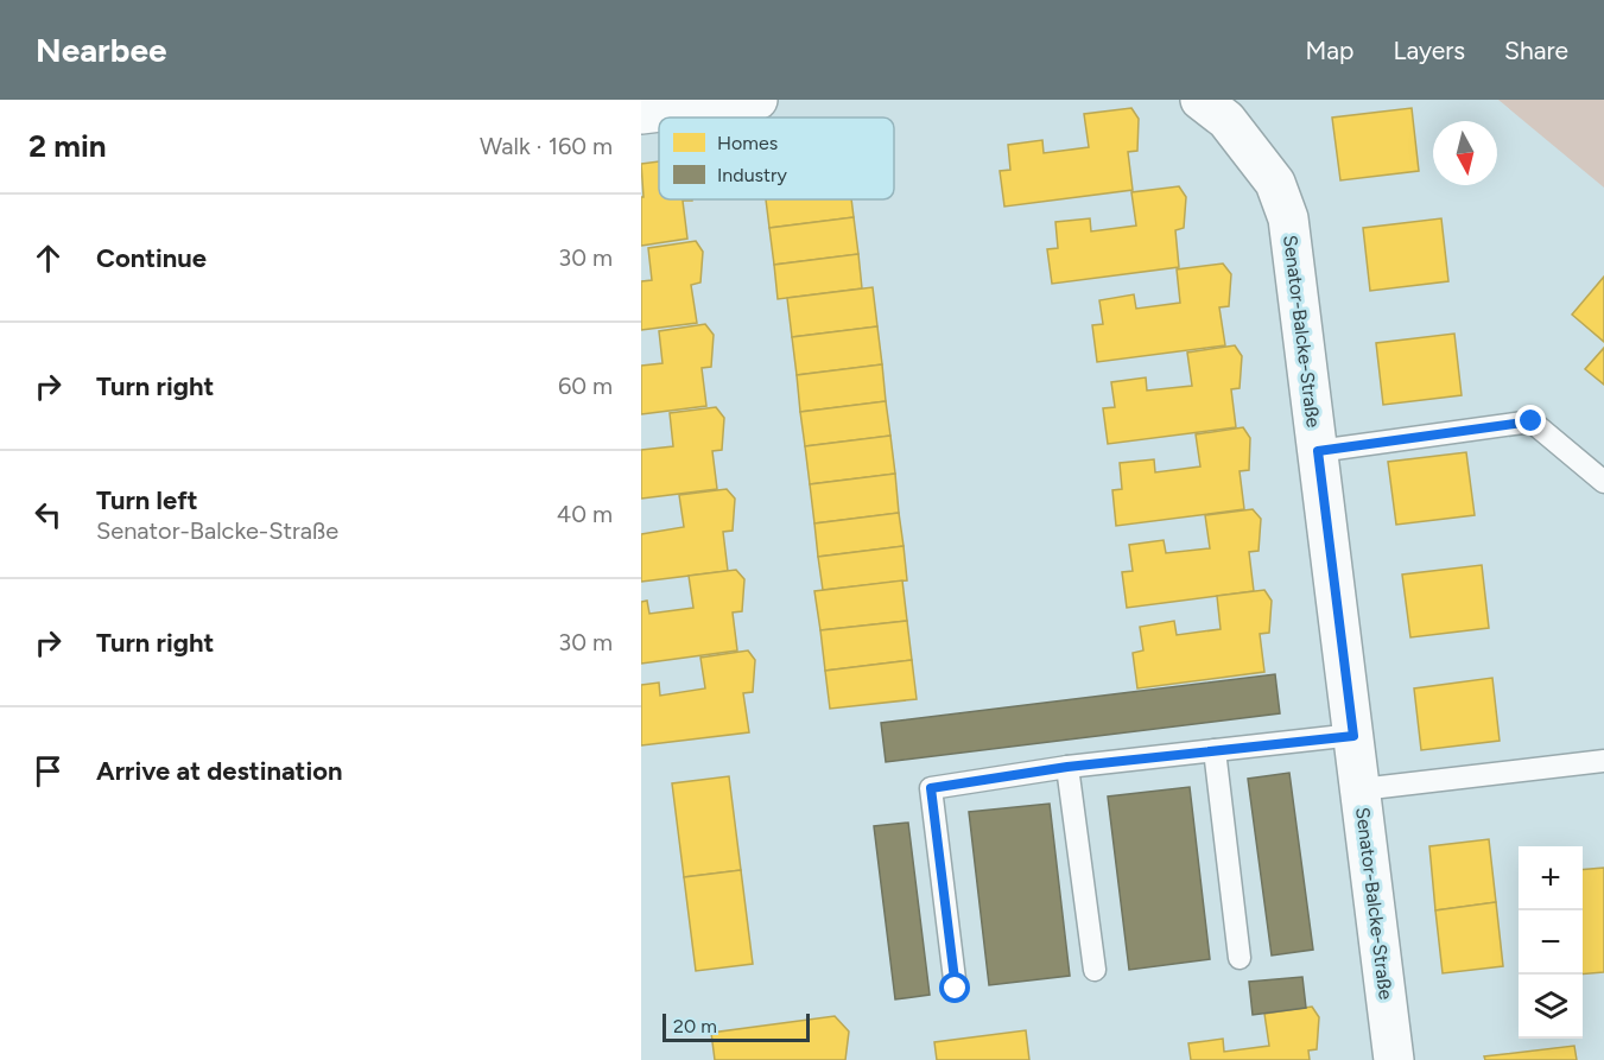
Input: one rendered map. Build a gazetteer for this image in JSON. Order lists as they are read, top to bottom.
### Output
{
  "streets": {
    "street": ["Senator-Balcke-Straße"]
  },
  "legend": ["Homes", "Industry"],
  "scale_bar": "20 m",
  "north": "bottom",
  "page": {
    "header": "Nearbee",
    "nav": ["Map", "Layers", "Share"],
    "heading": ["2 min", "Walk · 160 m"],
    "list": [
      ["Continue", "30 m"],
      ["Turn right", "60 m"],
      ["Turn left", "Senator-Balcke-Straße", "40 m"],
      ["Turn right", "30 m"],
      "Arrive at destination"
    ],
    "map_buttons": ["+", "−"],
    "scale": "20 m"
  }
}
